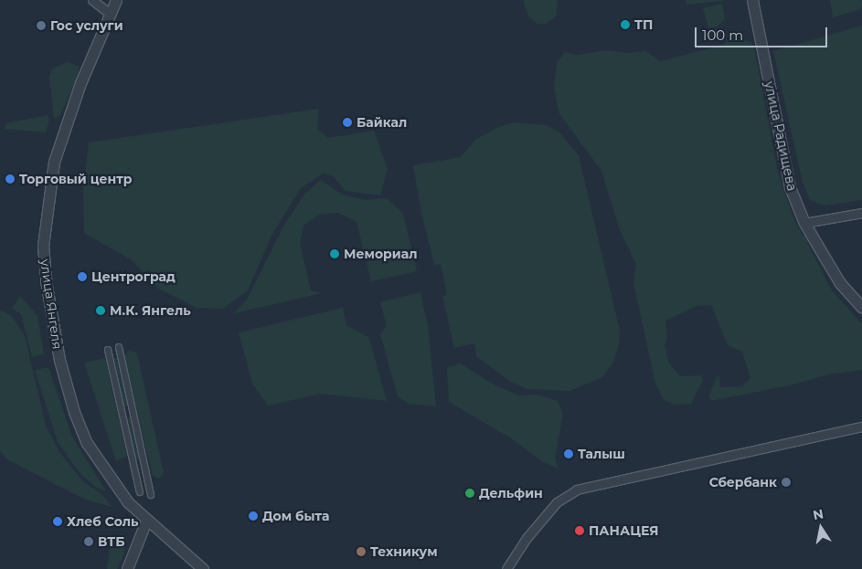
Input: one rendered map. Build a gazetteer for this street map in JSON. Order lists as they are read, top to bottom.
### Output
{
  "streets": {
    "street": ["улица Радищева", "улица Янгеля"]
  },
  "places": [
    "ТП",
    "Гос услуги",
    "Байкал",
    "Торговый центр",
    "Мемориал",
    "Центроград",
    "М.К. Янгель",
    "Талыш",
    "Сбербанк",
    "Дельфин",
    "Дом быта",
    "Хлеб Соль",
    "ПАНАЦЕЯ",
    "ВТБ",
    "Техникум"
  ],
  "scale_bar": "100 m",
  "north": "top"
}
